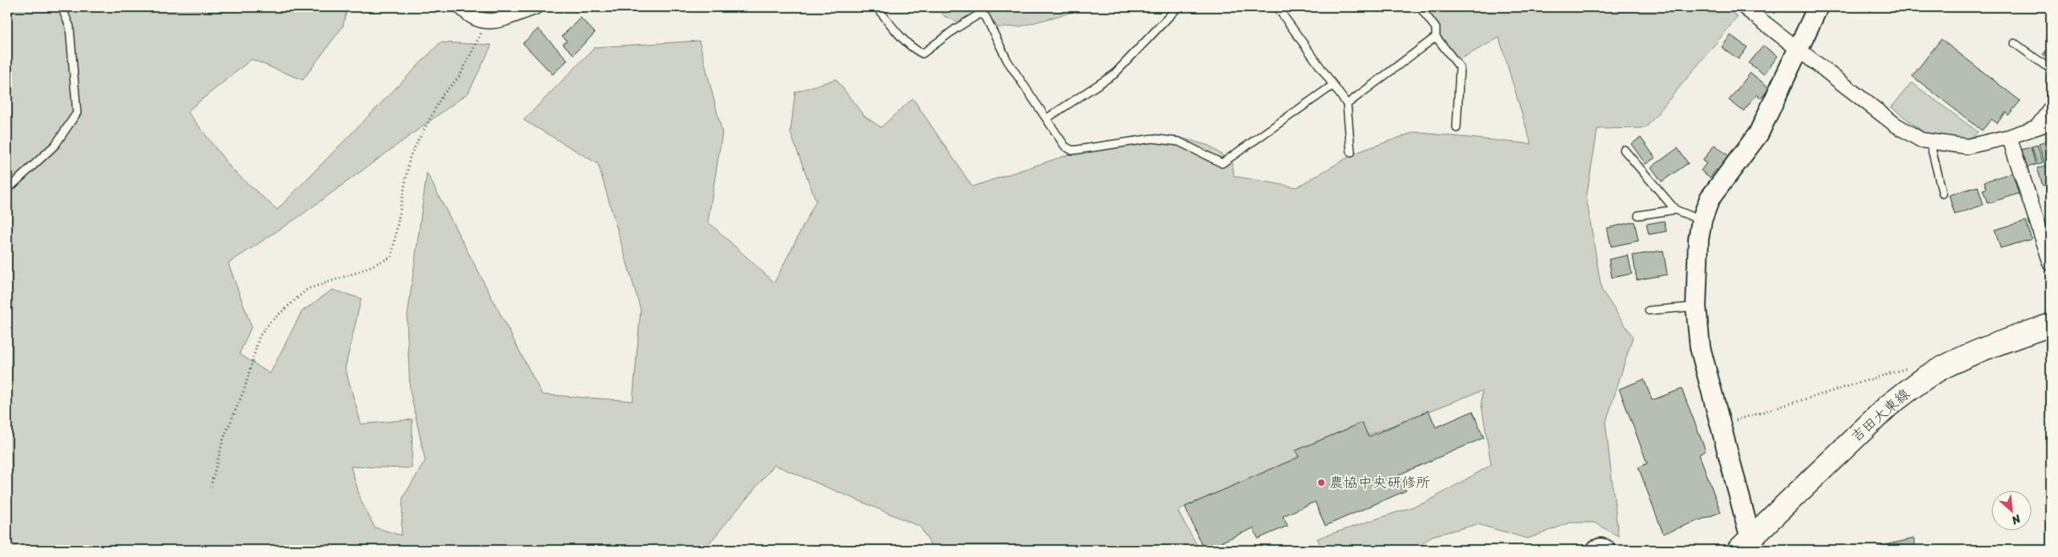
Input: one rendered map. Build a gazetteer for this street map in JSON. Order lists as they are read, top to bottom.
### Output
{
  "streets": {
    "main road": ["吉田大東線"]
  },
  "places": ["農協中央研修所"],
  "north": "bottom right"
}
